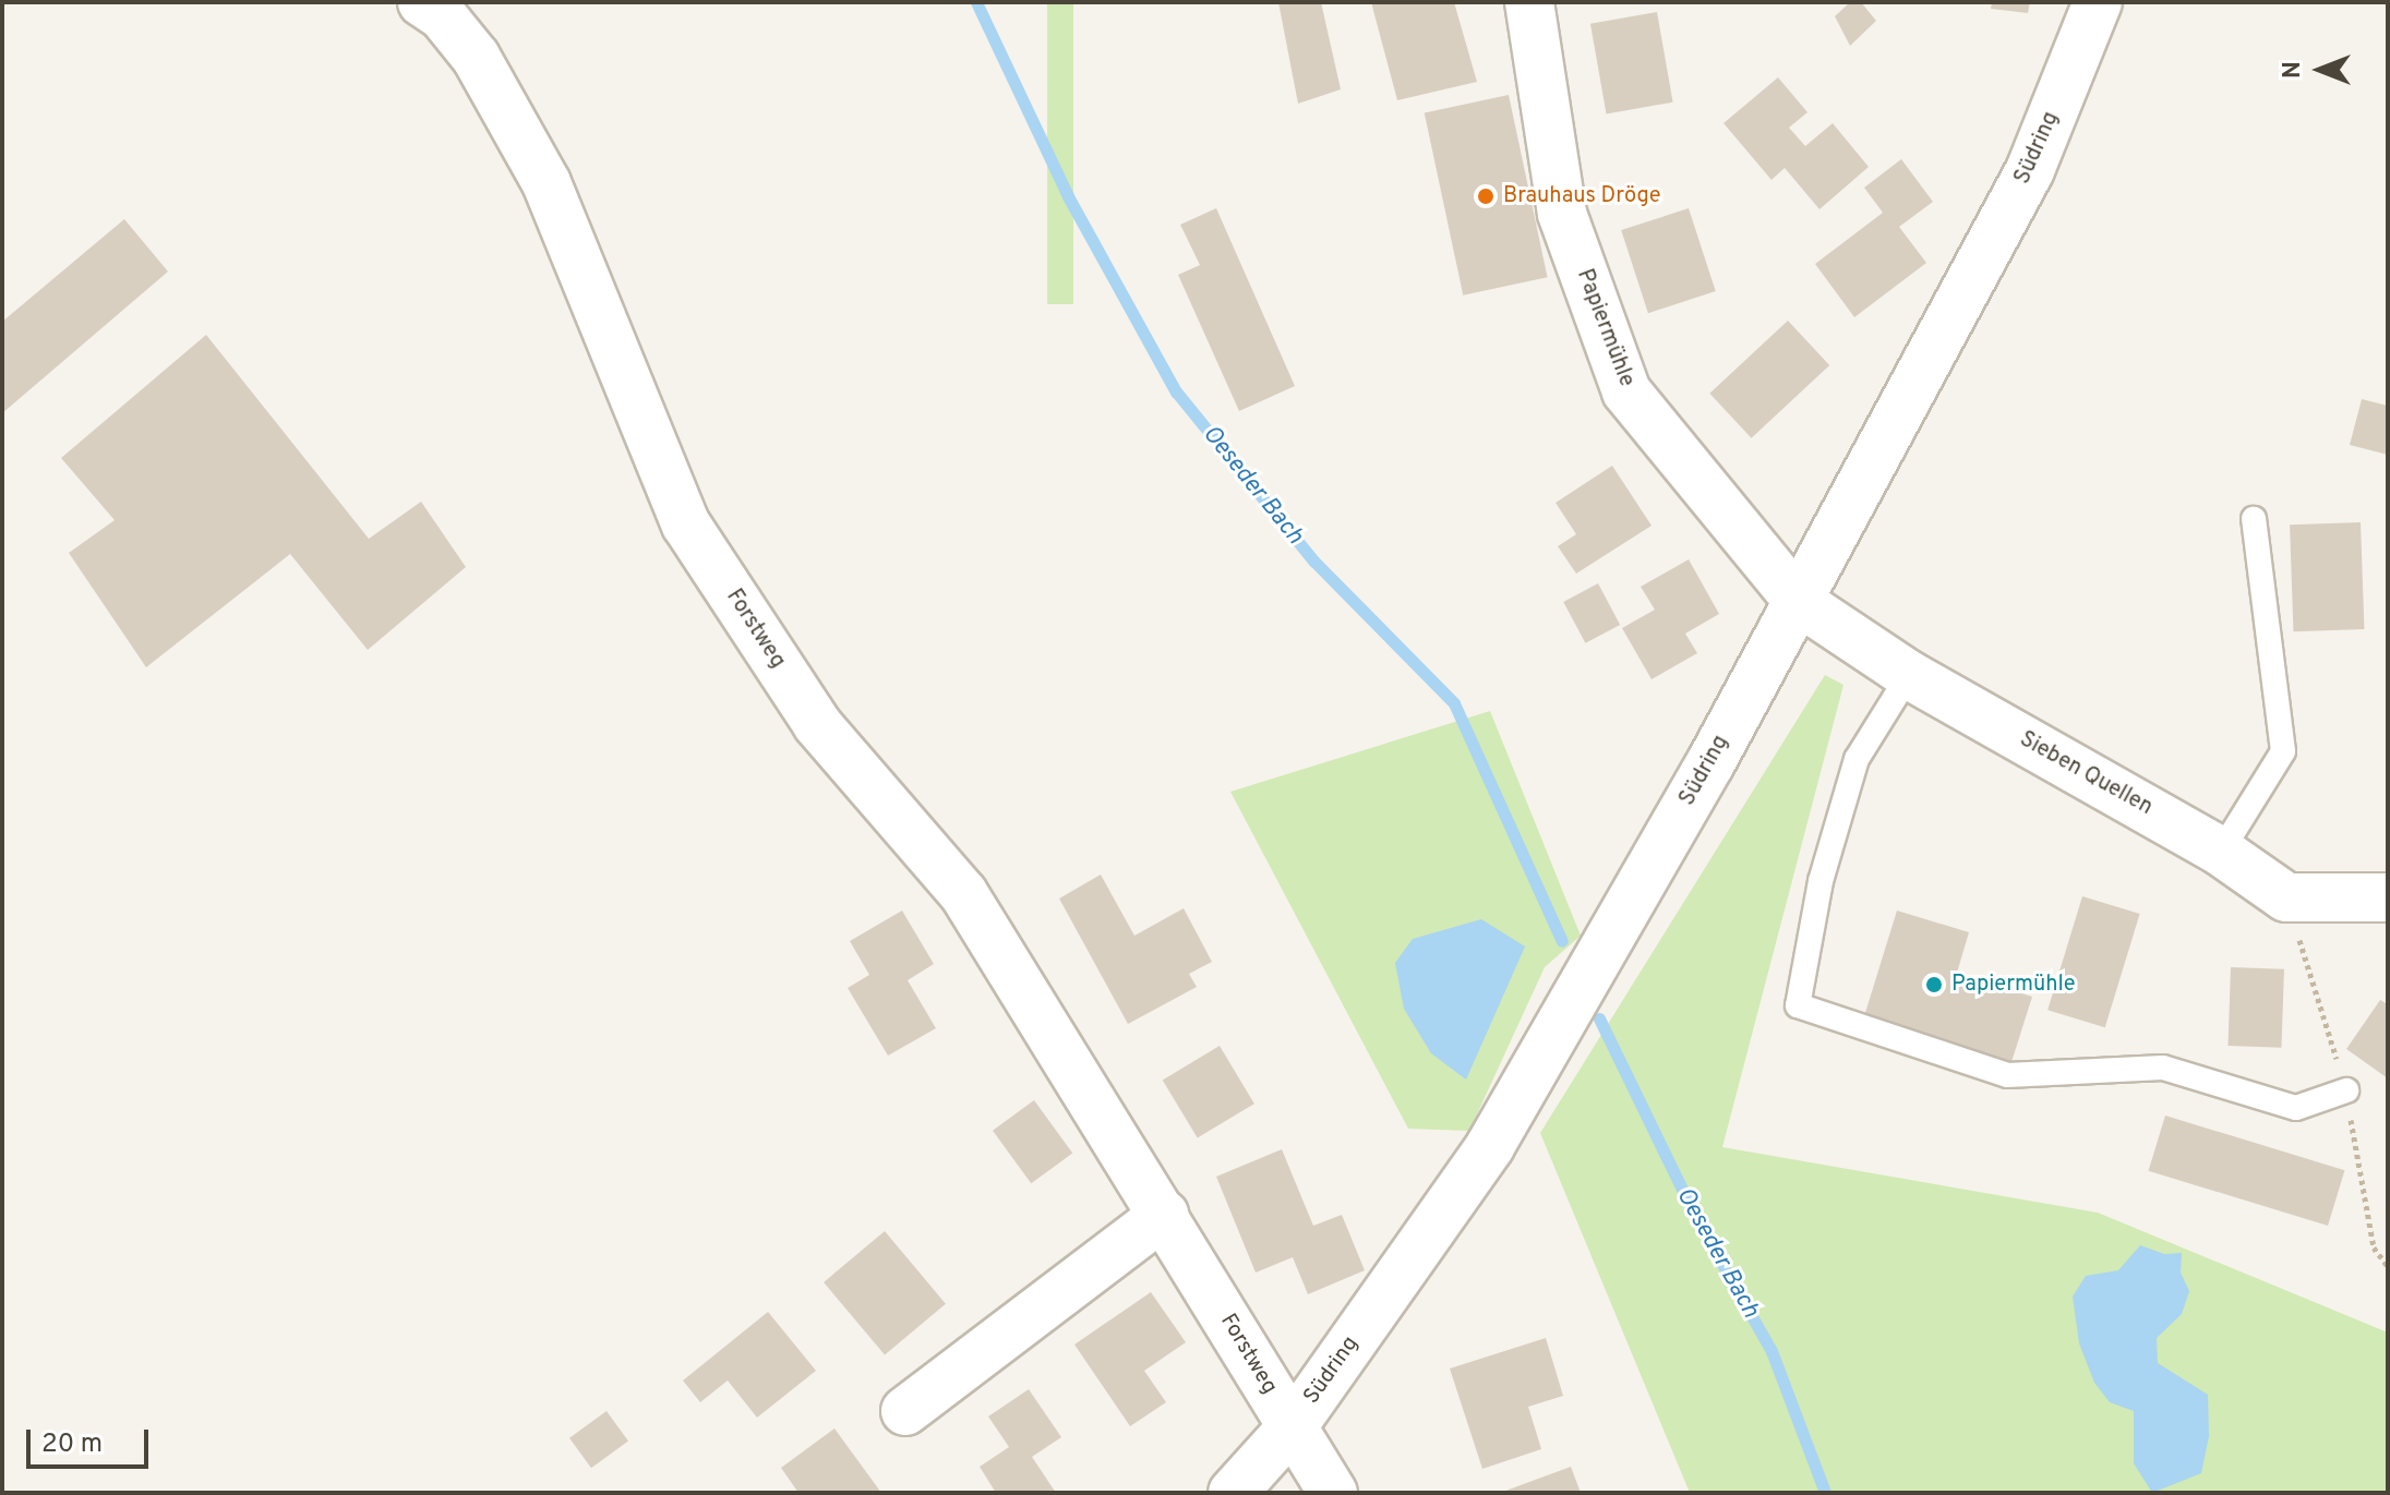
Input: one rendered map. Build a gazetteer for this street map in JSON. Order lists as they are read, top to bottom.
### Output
{
  "streets": {
    "street": [
      "Südring",
      "Papiermühle",
      "Forstweg",
      "Sieben Quellen"
    ]
  },
  "crossings": [
    ["Südring", "Papiermühle"],
    ["Südring", "Forstweg"],
    ["Südring", "Sieben Quellen"],
    ["Papiermühle", "Sieben Quellen"]
  ],
  "water": ["Oeseder Bach"],
  "places": ["Brauhaus Dröge", "Papiermühle"],
  "scale_bar": "20 m",
  "north": "left"
}
